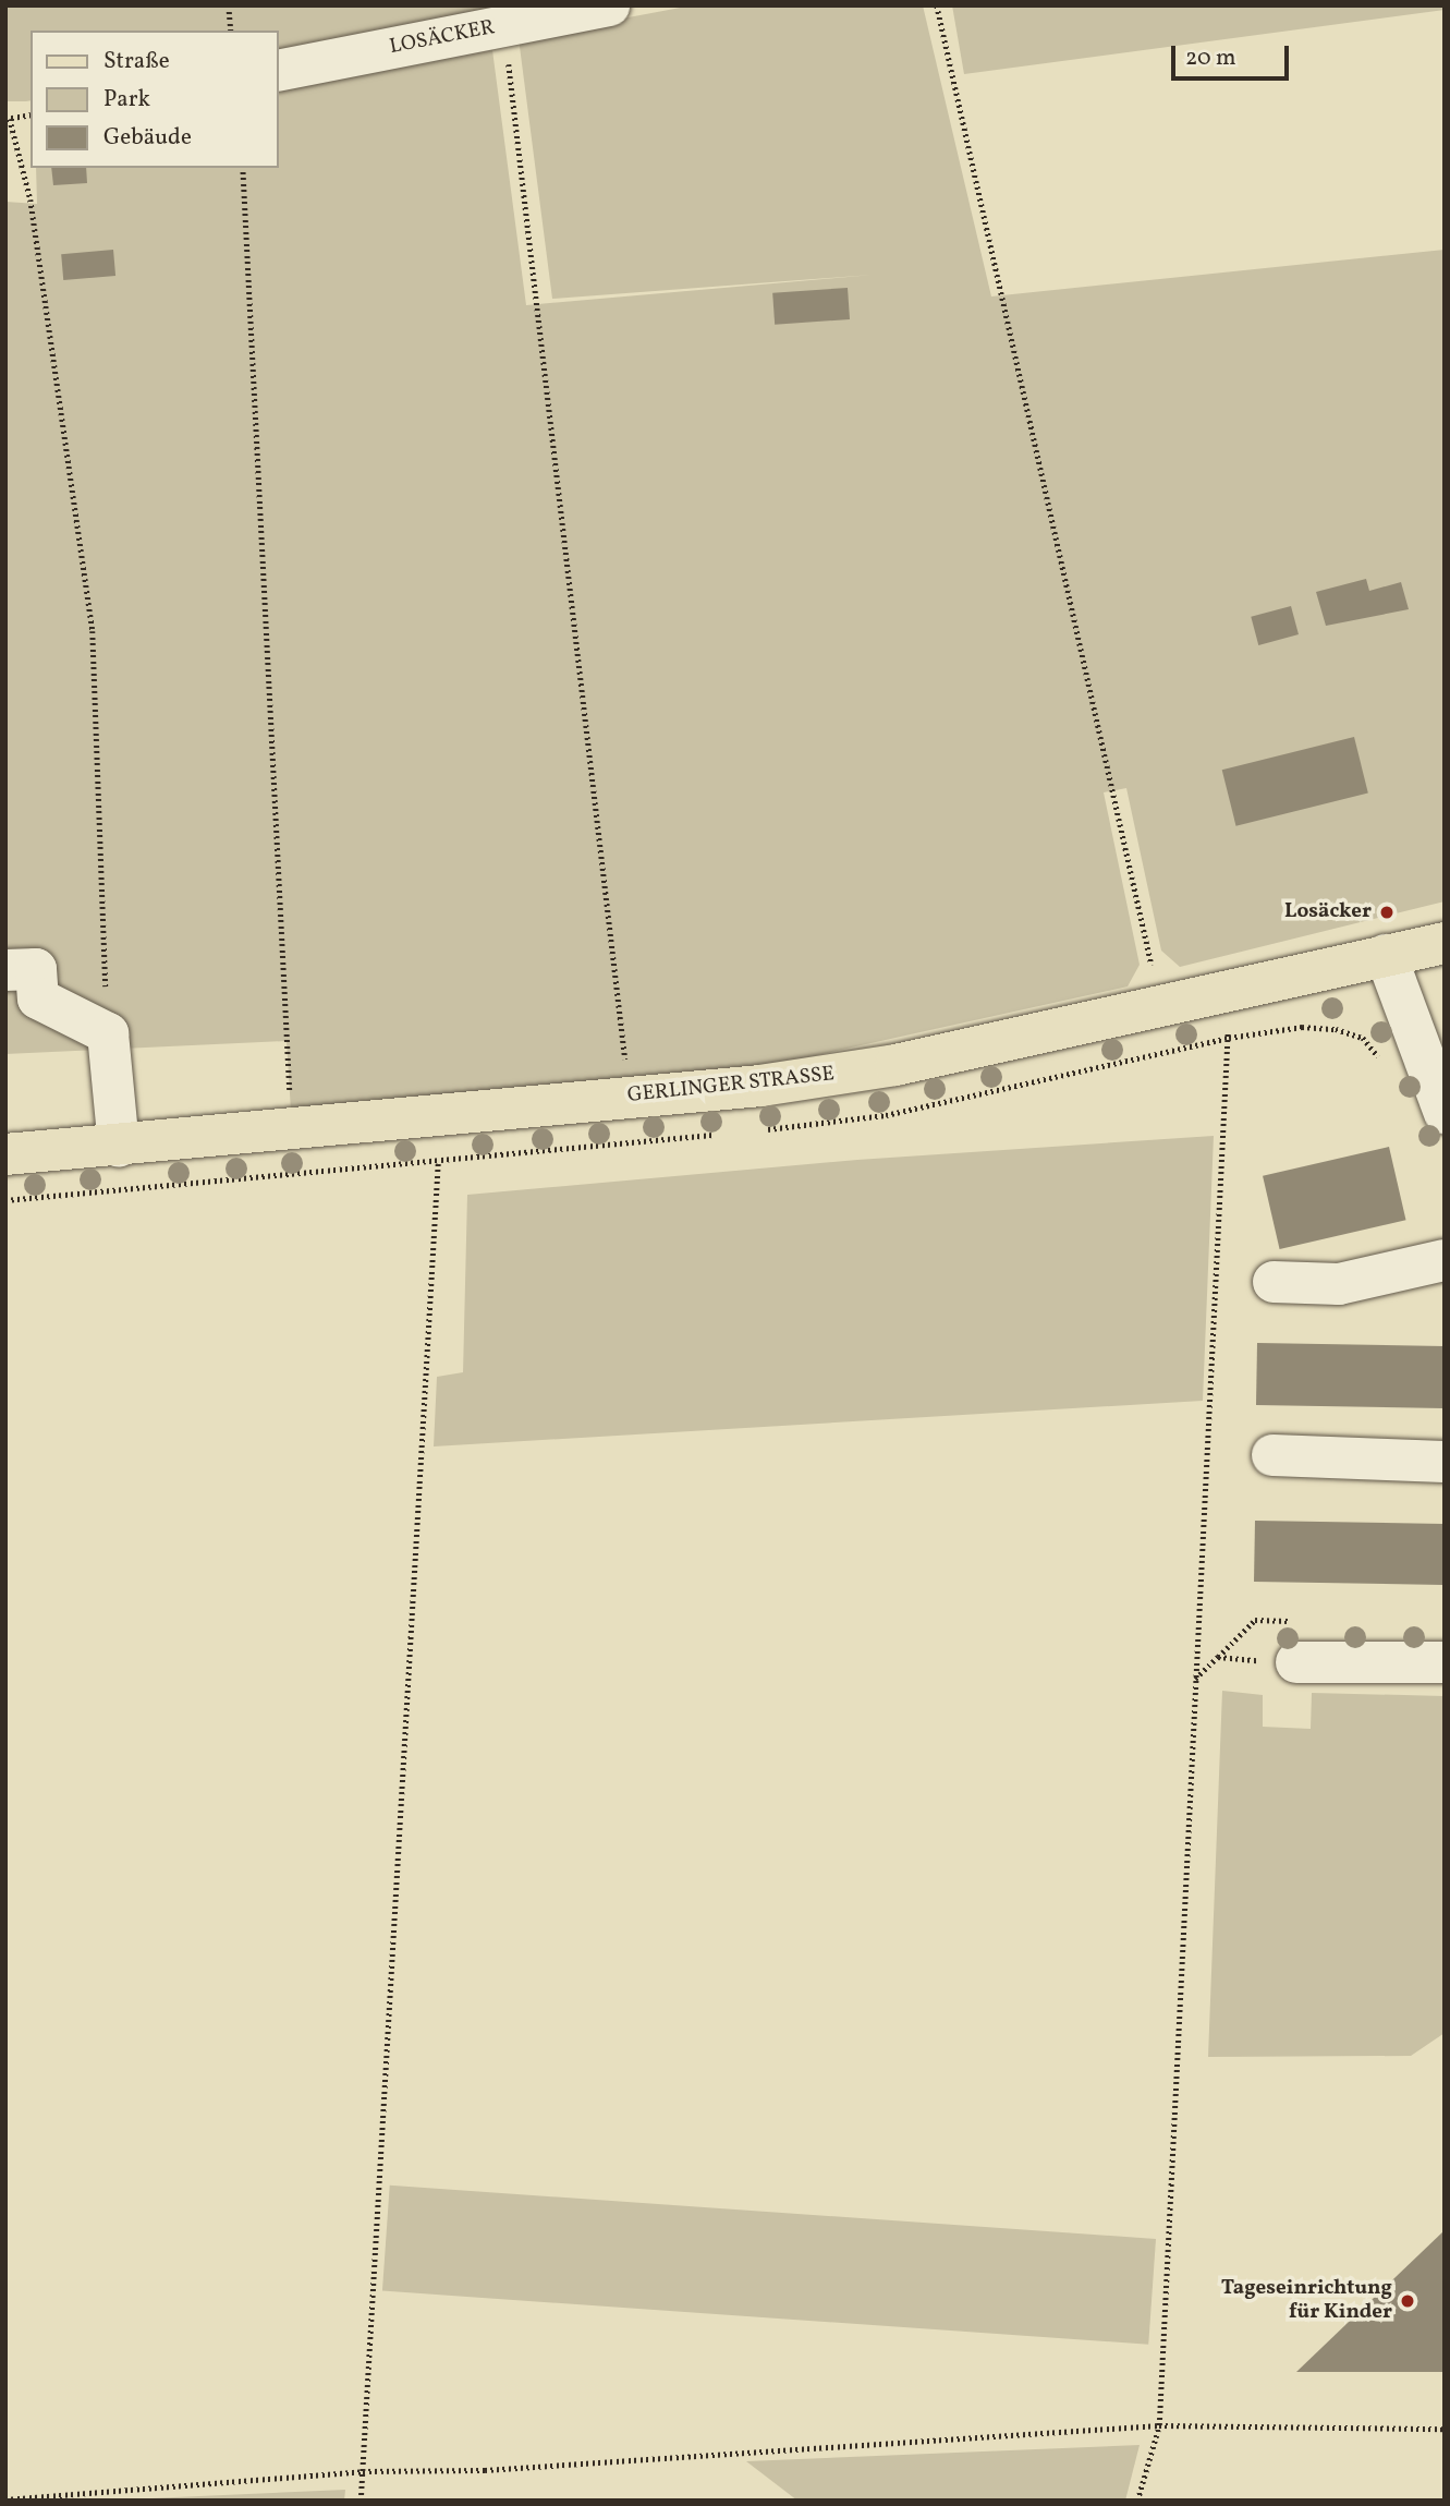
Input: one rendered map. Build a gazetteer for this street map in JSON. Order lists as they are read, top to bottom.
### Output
{
  "streets": {
    "main road": ["GERLINGER STRASSE"],
    "street": ["LOSÄCKER"]
  },
  "places": ["Losäcker", "Tageseinrichtung für Kinder"],
  "legend": ["Straße", "Park", "Gebäude"],
  "scale_bar": "20 m"
}
